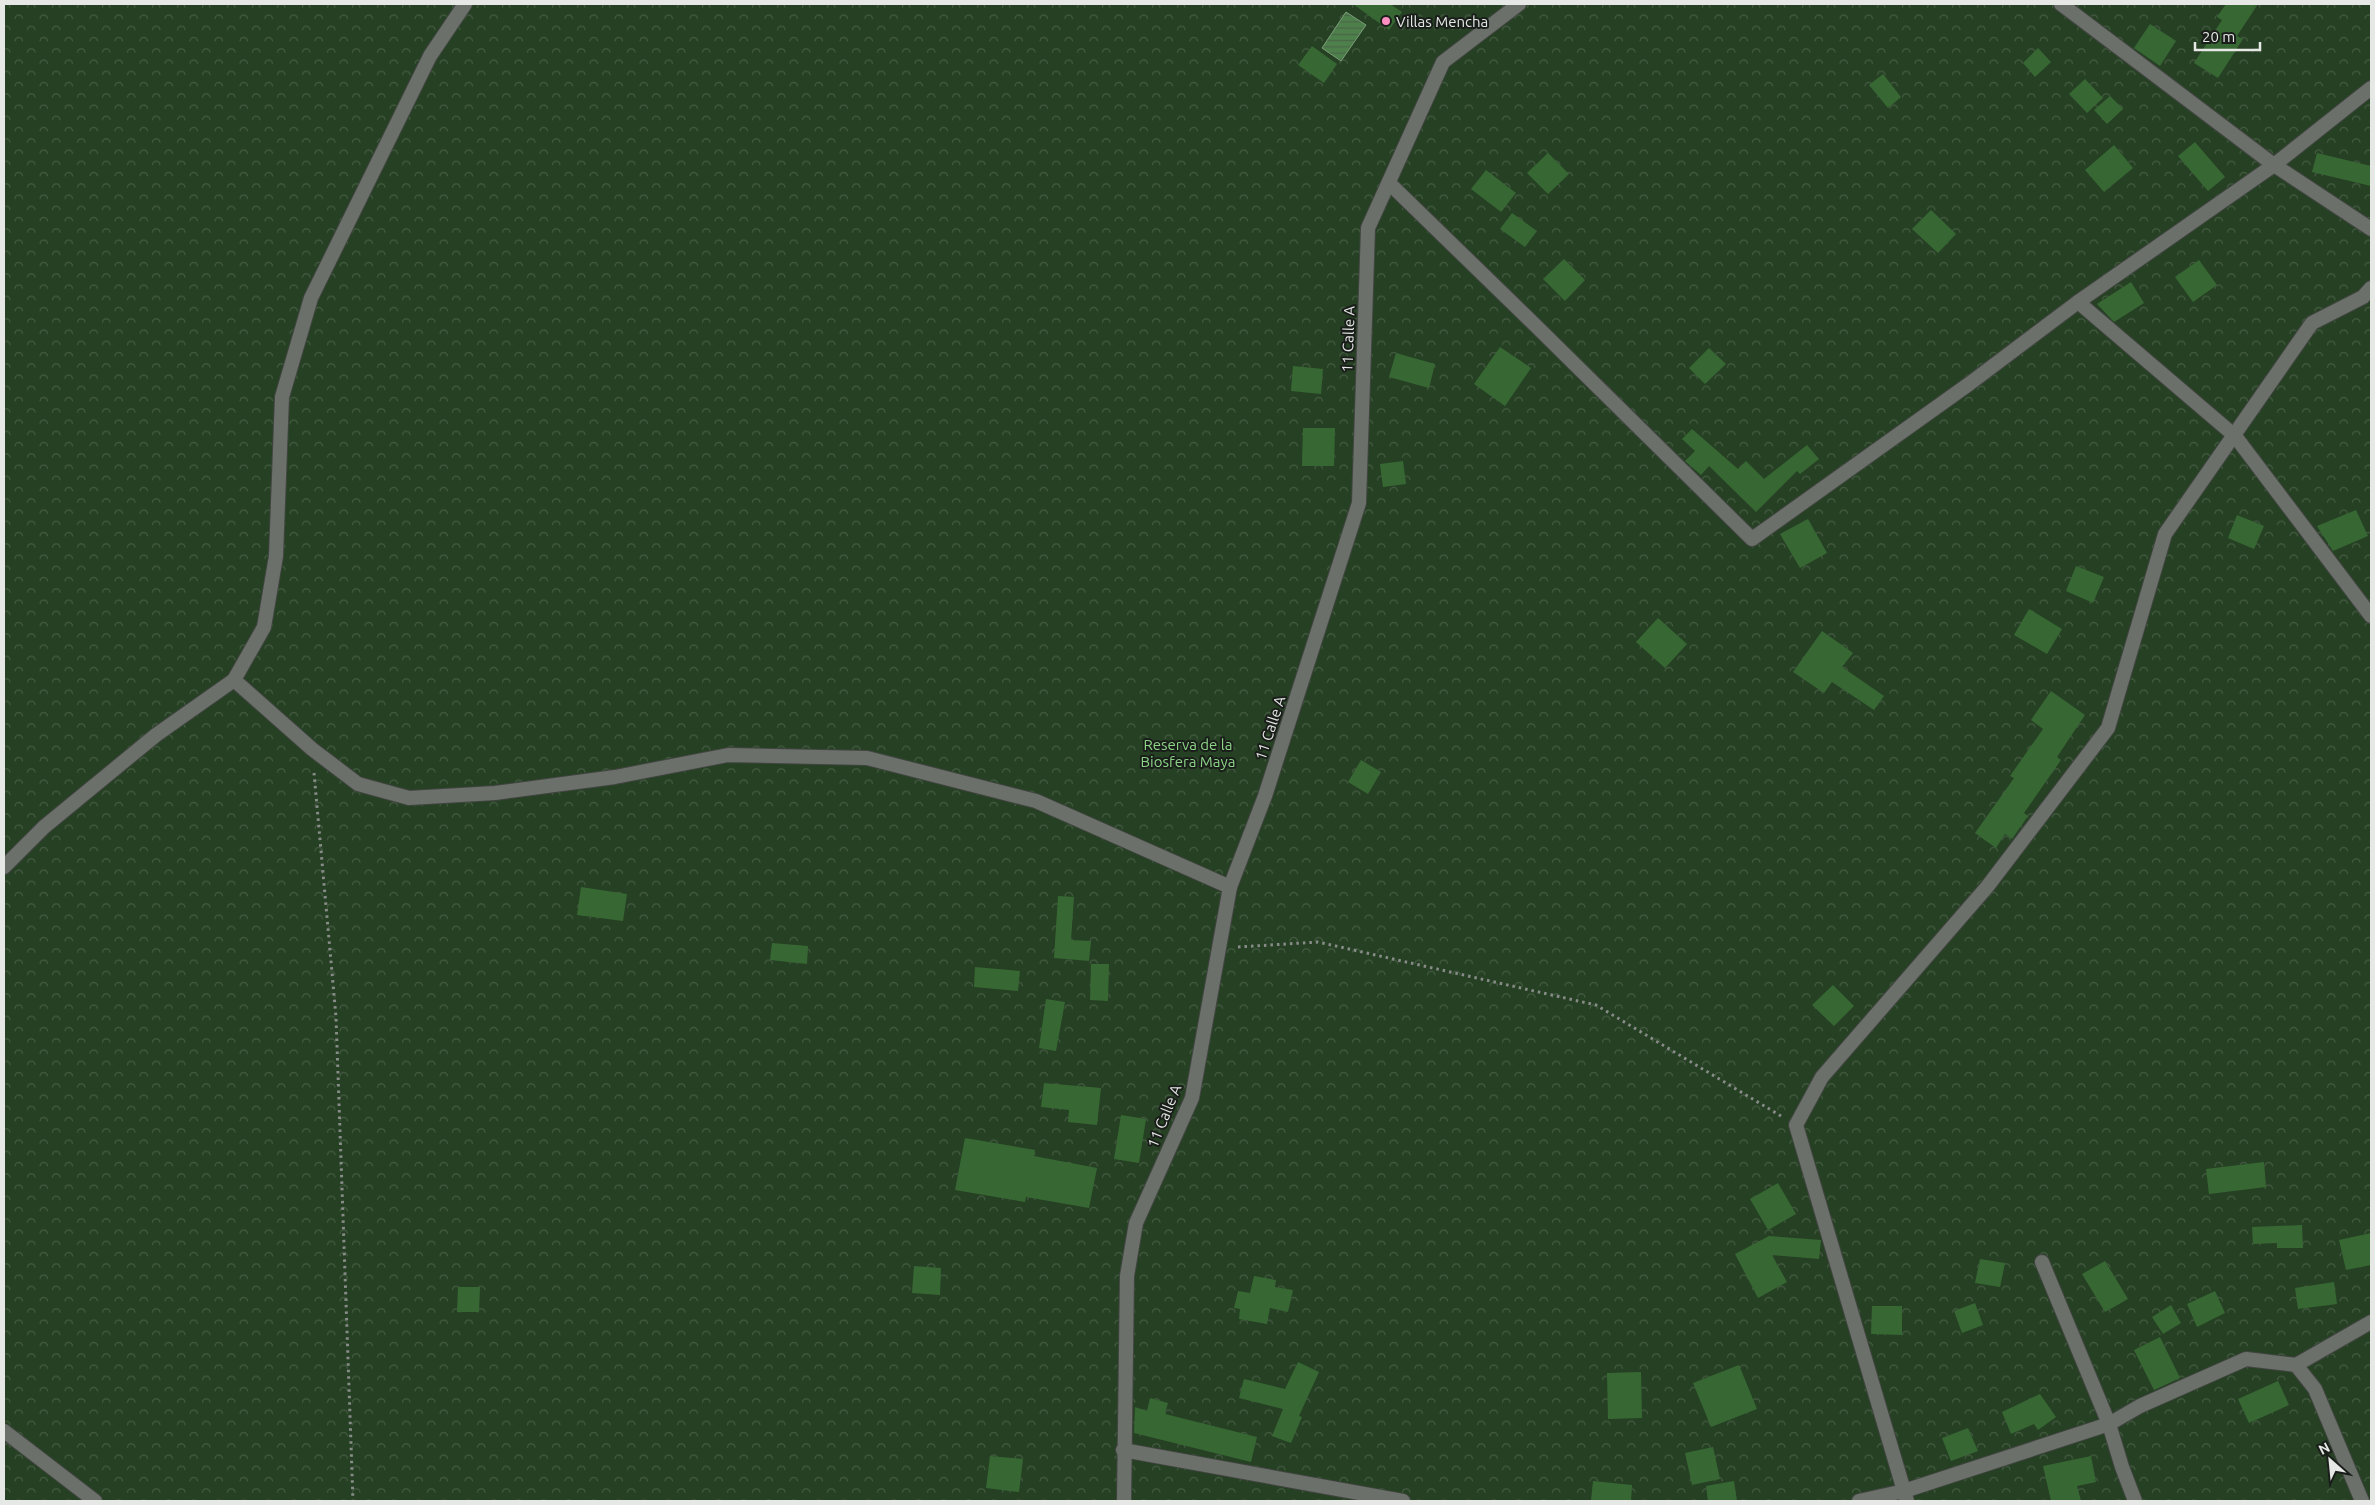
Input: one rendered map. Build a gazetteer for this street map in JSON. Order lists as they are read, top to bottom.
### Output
{
  "streets": {
    "street": ["11 Calle A"]
  },
  "parks": ["Reserva de la Biosfera Maya"],
  "places": ["Villas Mencha"],
  "scale_bar": "20 m",
  "north": "top left"
}
